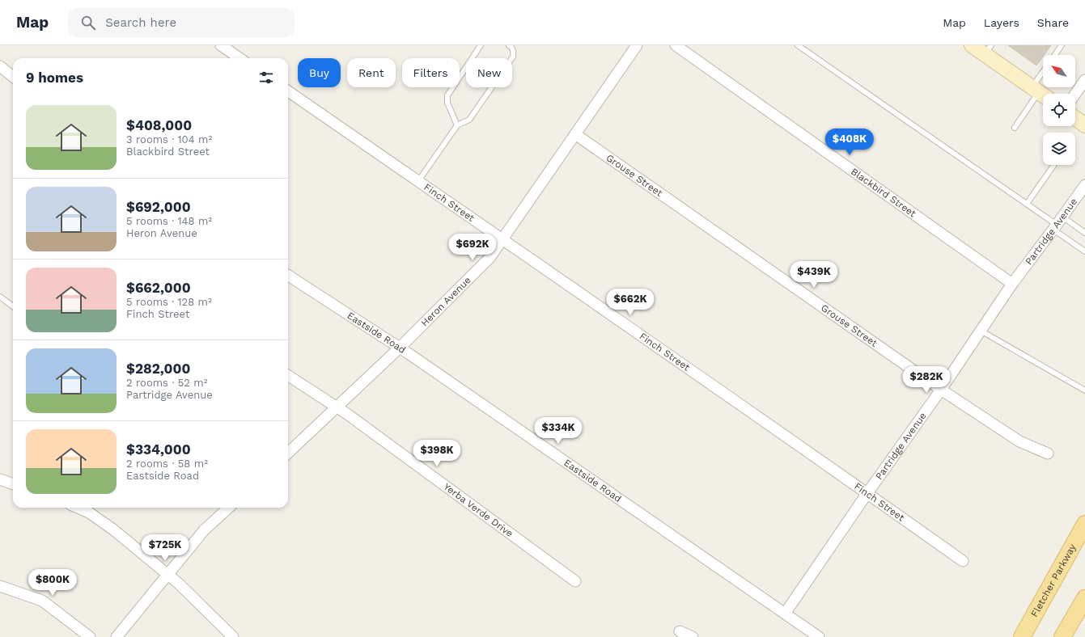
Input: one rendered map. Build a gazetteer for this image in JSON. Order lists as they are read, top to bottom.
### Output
{
  "streets": {
    "main road": ["Fletcher Parkway"],
    "street": [
      "Grouse Street",
      "Blackbird Street",
      "Finch Street",
      "Partridge Avenue",
      "Heron Avenue",
      "Eastside Road",
      "Yerba Verde Drive"
    ]
  },
  "crossings": [
    ["Grouse Street", "Partridge Avenue"],
    ["Grouse Street", "Heron Avenue"],
    ["Blackbird Street", "Partridge Avenue"],
    ["Finch Street", "Partridge Avenue"],
    ["Finch Street", "Heron Avenue"],
    ["Partridge Avenue", "Eastside Road"],
    ["Heron Avenue", "Eastside Road"],
    ["Heron Avenue", "Yerba Verde Drive"]
  ],
  "north": "top left",
  "page": {
    "header": "Map",
    "search": "Search here",
    "nav": ["Map", "Layers", "Share"],
    "chip": [
      "Buy",
      "Rent",
      "Filters",
      "New"
    ],
    "heading": "9 homes",
    "list": [
      {
        "name": "$408,000",
        "note": "3 rooms · 104 m² · Blackbird Street"
      },
      {
        "name": "$692,000",
        "note": "5 rooms · 148 m² · Heron Avenue"
      },
      {
        "name": "$662,000",
        "note": "5 rooms · 128 m² · Finch Street"
      },
      {
        "name": "$282,000",
        "note": "2 rooms · 52 m² · Partridge Avenue"
      },
      {
        "name": "$334,000",
        "note": "2 rooms · 58 m² · Eastside Road"
      }
    ],
    "price": [
      "$408K",
      "$692K",
      "$439K",
      "$662K",
      "$282K",
      "$334K",
      "$398K",
      "$725K",
      "$800K"
    ]
  }
}
